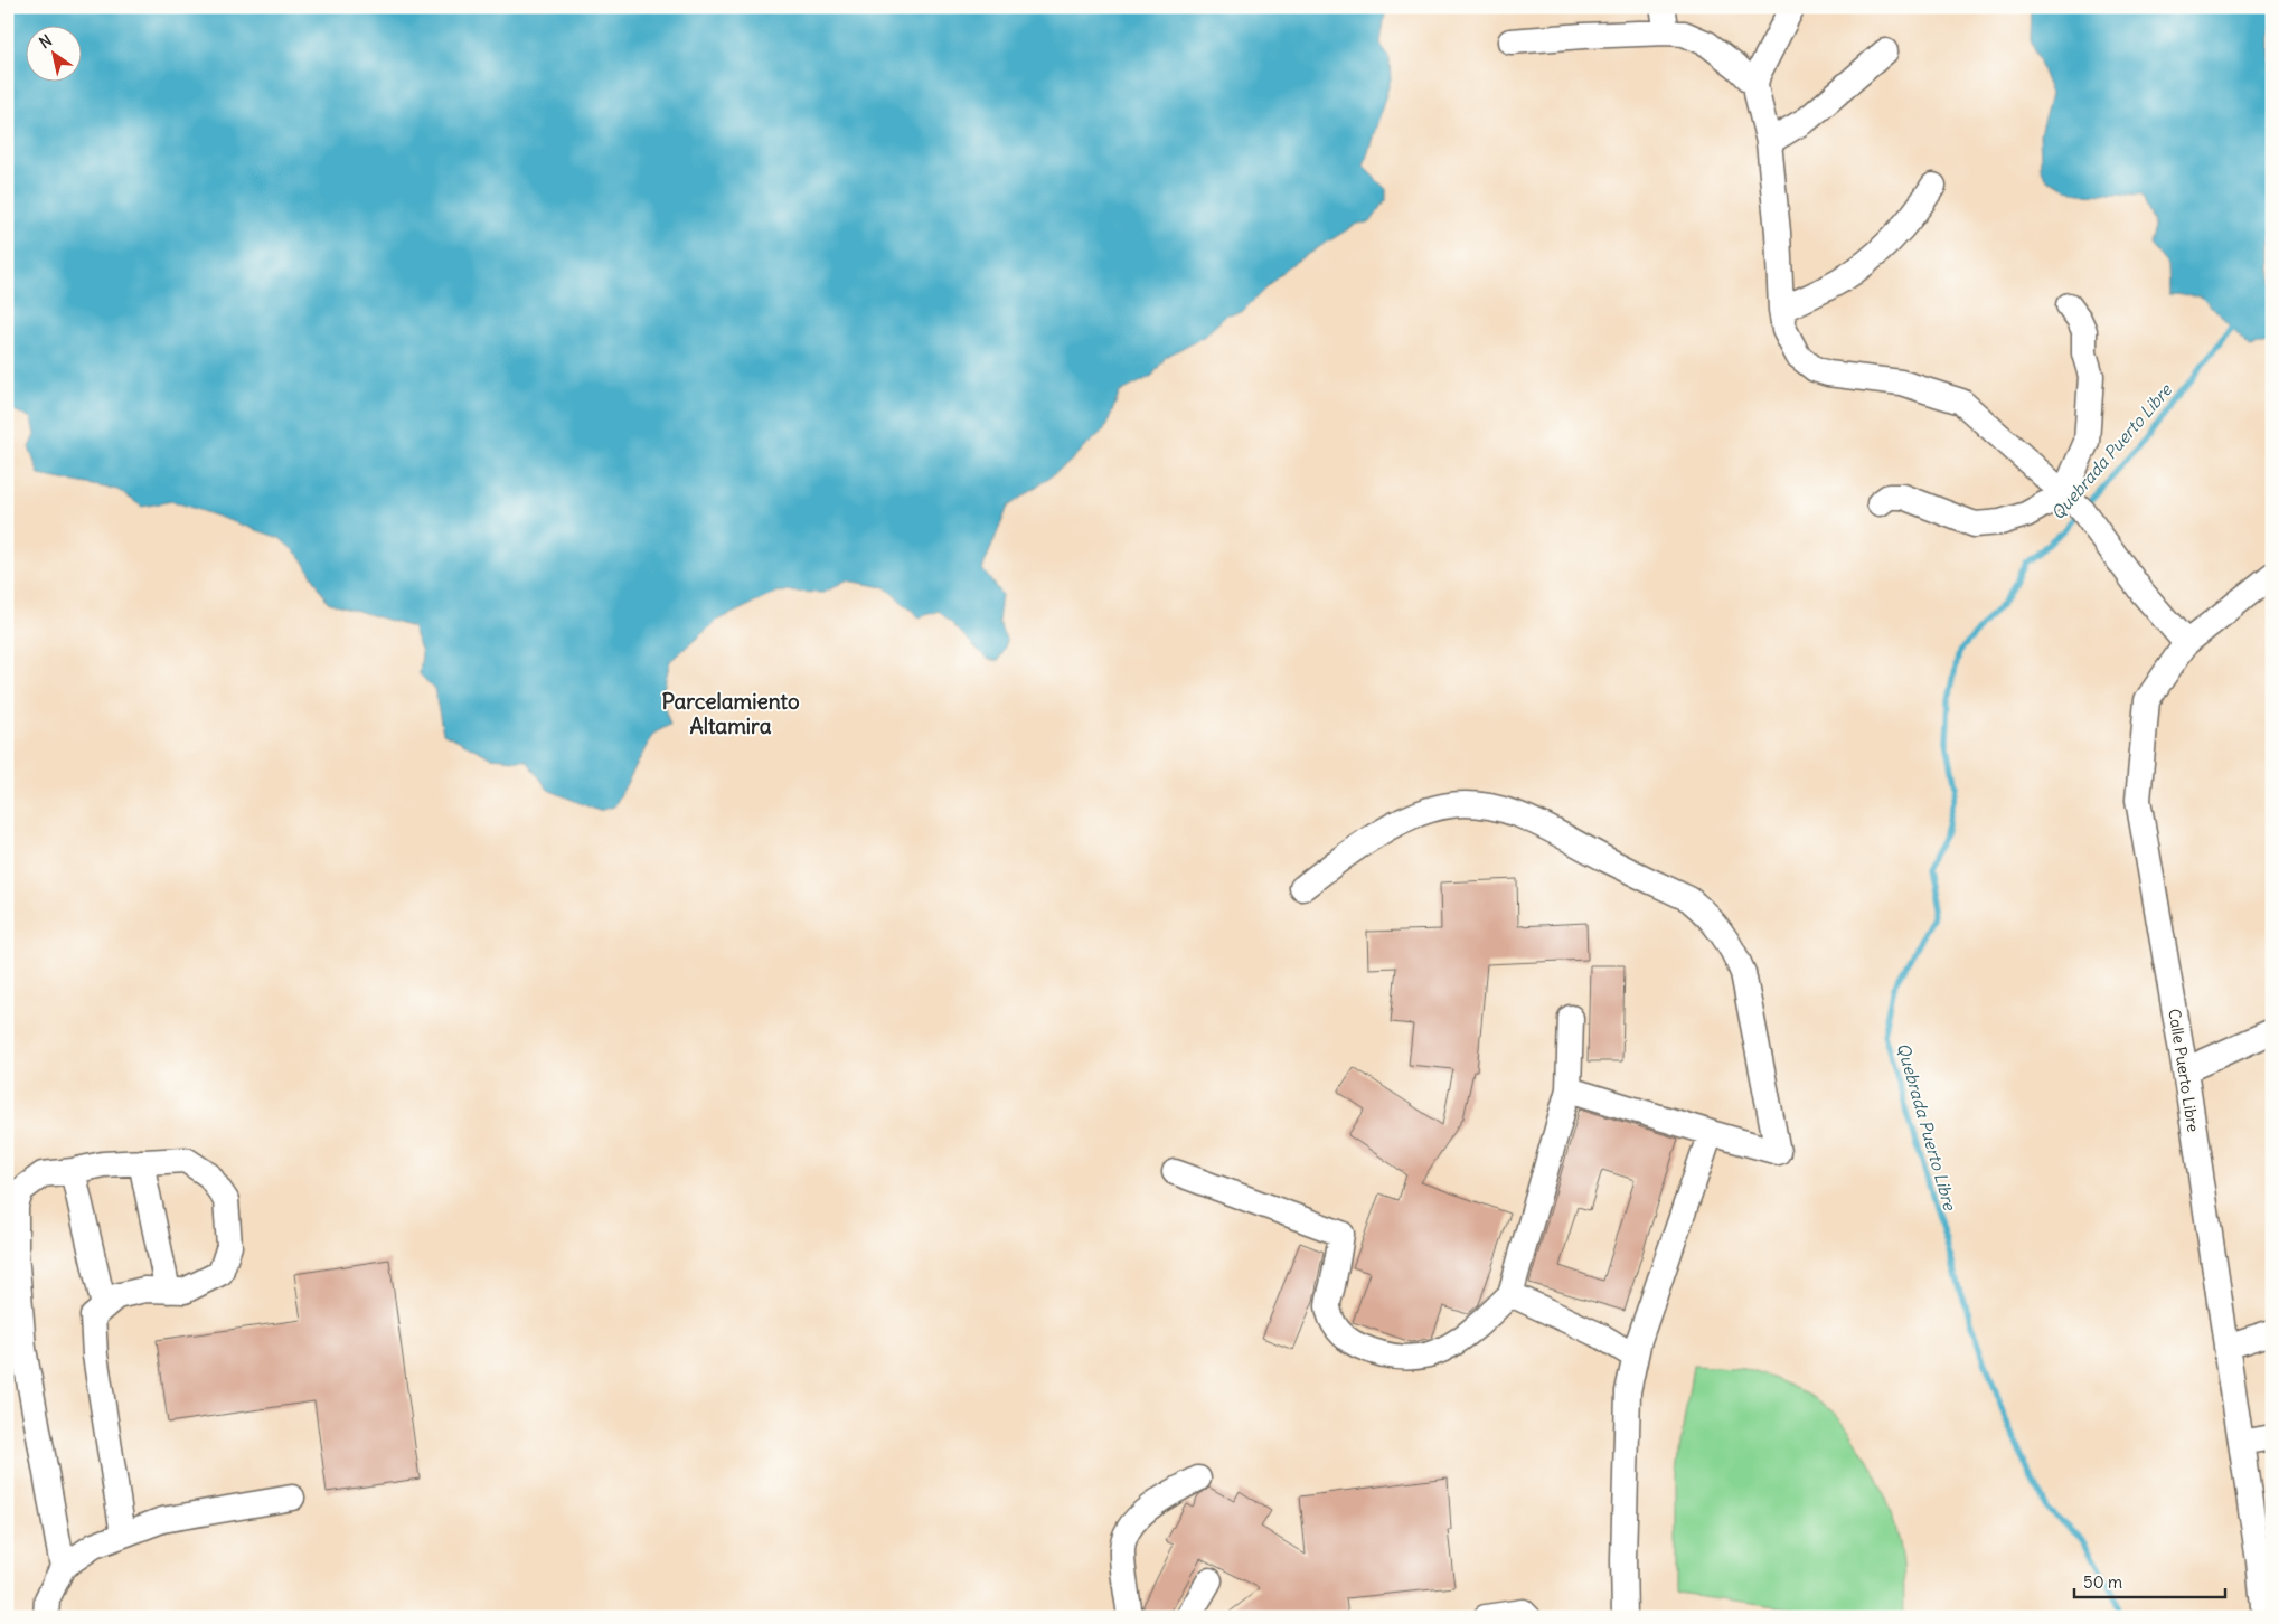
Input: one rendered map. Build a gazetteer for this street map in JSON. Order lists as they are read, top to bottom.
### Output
{
  "streets": {
    "street": ["Calle Puerto Libre"]
  },
  "districts": ["Parcelamiento Altamira"],
  "water": ["Quebrada Puerto Libre"],
  "scale_bar": "50 m",
  "north": "top left"
}
